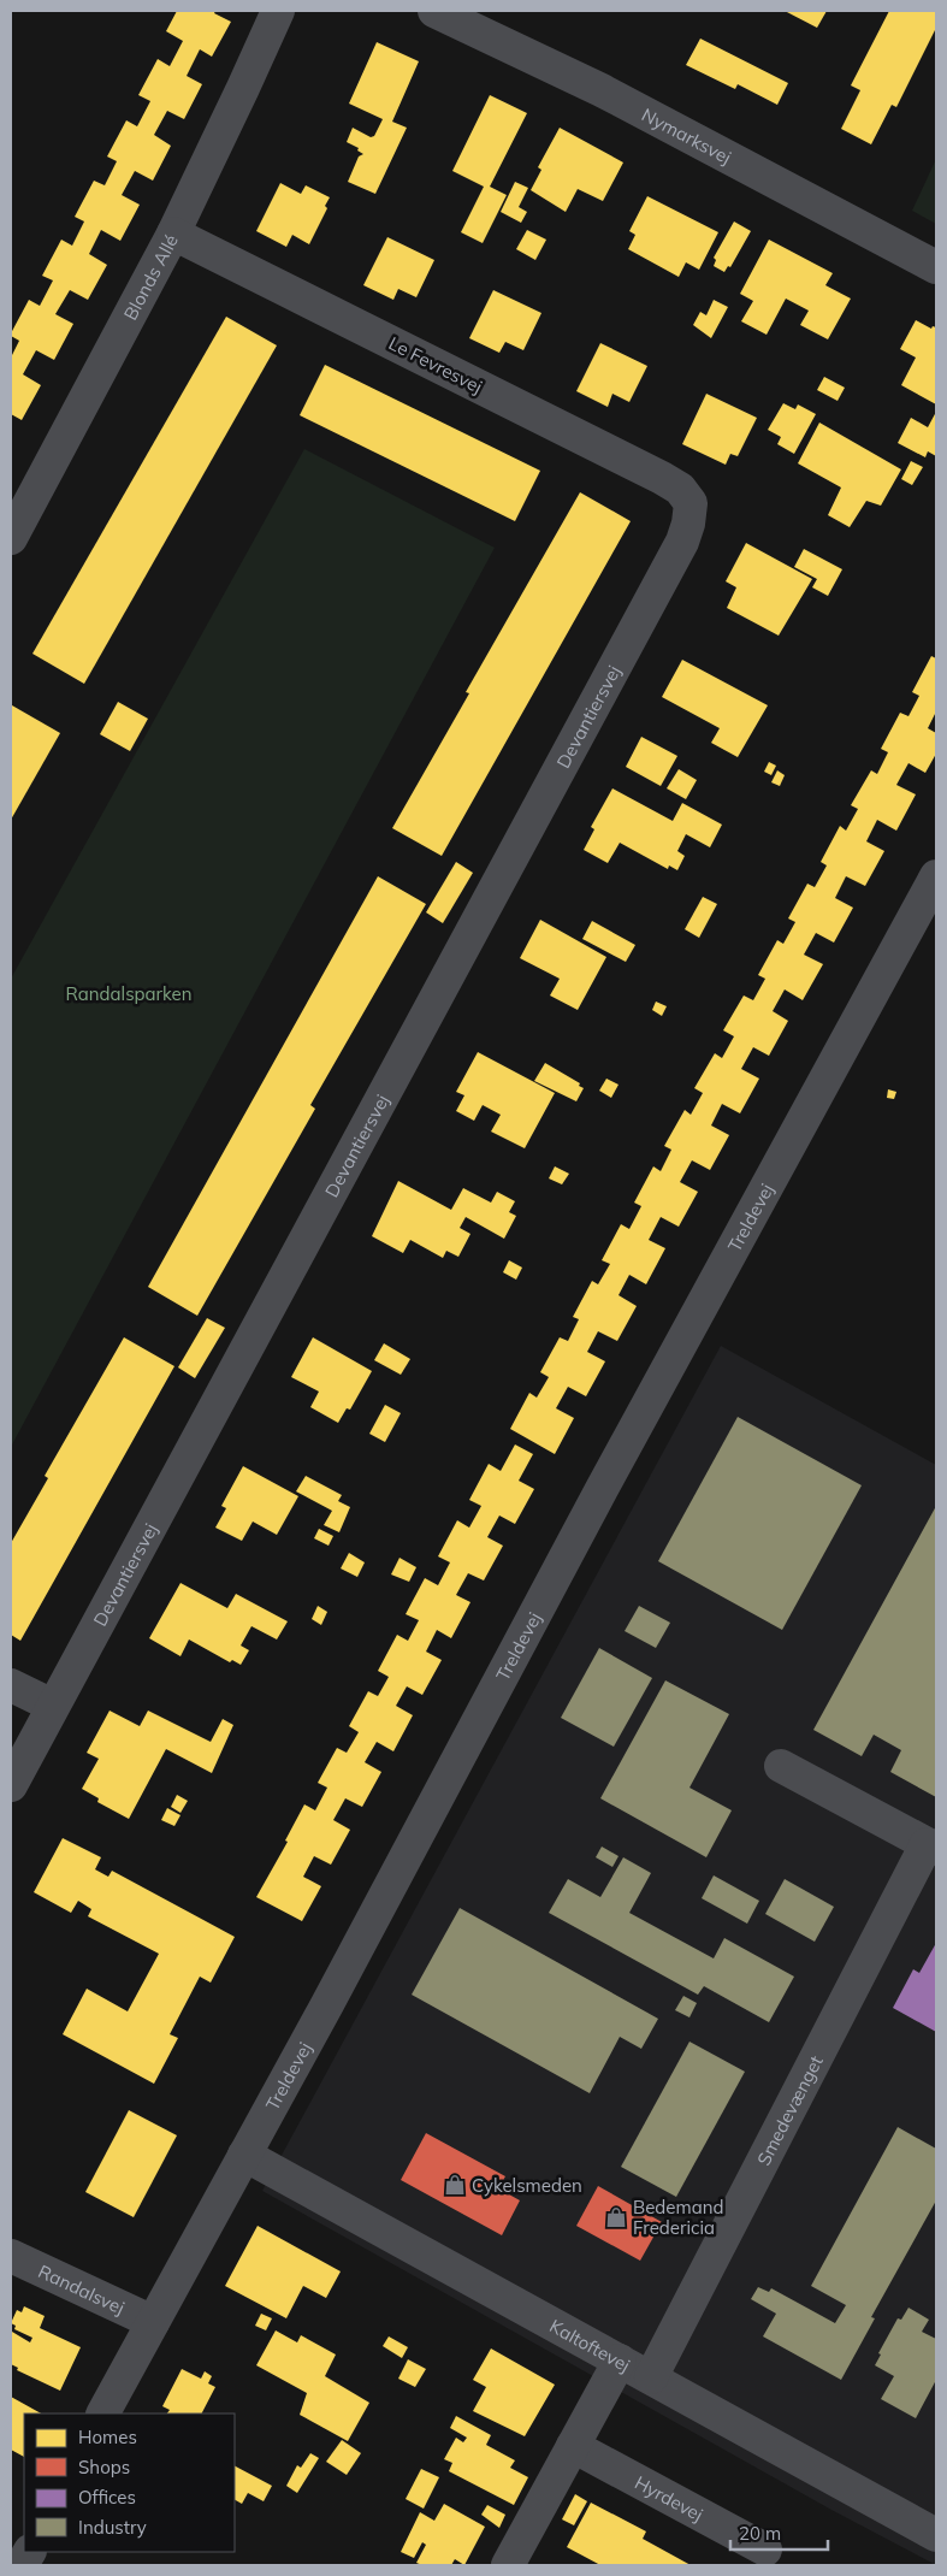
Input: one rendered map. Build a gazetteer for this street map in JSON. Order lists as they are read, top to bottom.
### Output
{
  "streets": {
    "street": [
      "Nymarksvej",
      "Blonds Allé",
      "Le Fevresvej",
      "Devantiersvej",
      "Treldevej",
      "Smedevænget",
      "Randalsvej",
      "Kaltoftevej",
      "Hyrdevej"
    ]
  },
  "crossings": [
    ["Blonds Allé", "Le Fevresvej"],
    ["Le Fevresvej", "Devantiersvej"],
    ["Treldevej", "Randalsvej"],
    ["Treldevej", "Kaltoftevej"],
    ["Smedevænget", "Kaltoftevej"]
  ],
  "parks": ["Randalsparken"],
  "places": {
    "shop": ["Cykelsmeden", "Bedemand Fredericia"]
  },
  "legend": [
    "Homes",
    "Shops",
    "Offices",
    "Industry"
  ],
  "scale_bar": "20 m"
}
